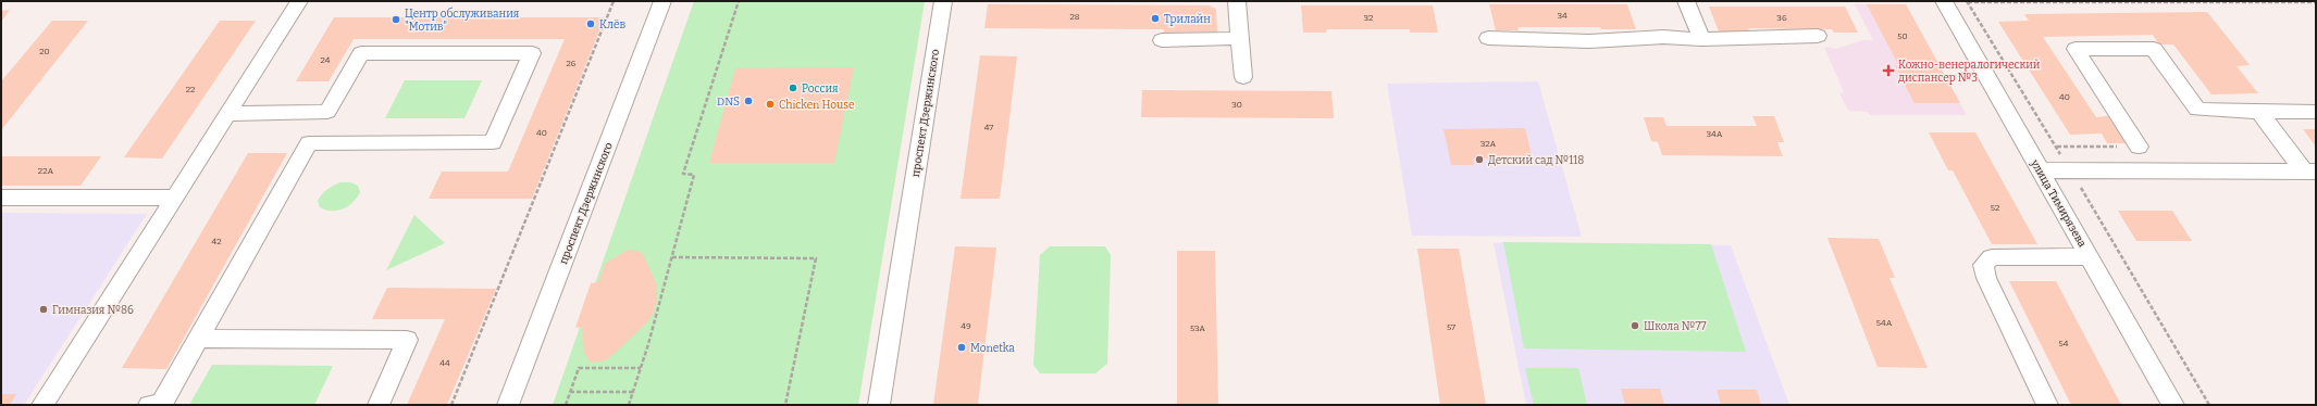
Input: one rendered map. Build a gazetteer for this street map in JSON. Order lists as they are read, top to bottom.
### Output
{
  "streets": {
    "street": ["проспект Дзержинского", "улица Тимирязева"]
  },
  "places": {
    "other": [
      "Трилайн",
      "Центр обслуживания \"Мотив\"",
      "Клёв",
      "Россия",
      "DNS",
      "Chicken House",
      "Детский сад №118",
      "Гимназия №86",
      "Школа №77",
      "Monetka"
    ],
    "health": ["Кожно-венералогический диспансер №3"]
  },
  "house_numbers": [
    "34",
    "28",
    "32",
    "36",
    "50",
    "20",
    "24",
    "26",
    "22",
    "40",
    "30",
    "47",
    "40",
    "34А",
    "32А",
    "22А",
    "52",
    "42",
    "54А",
    "49",
    "57",
    "53А",
    "54",
    "44"
  ]
}
